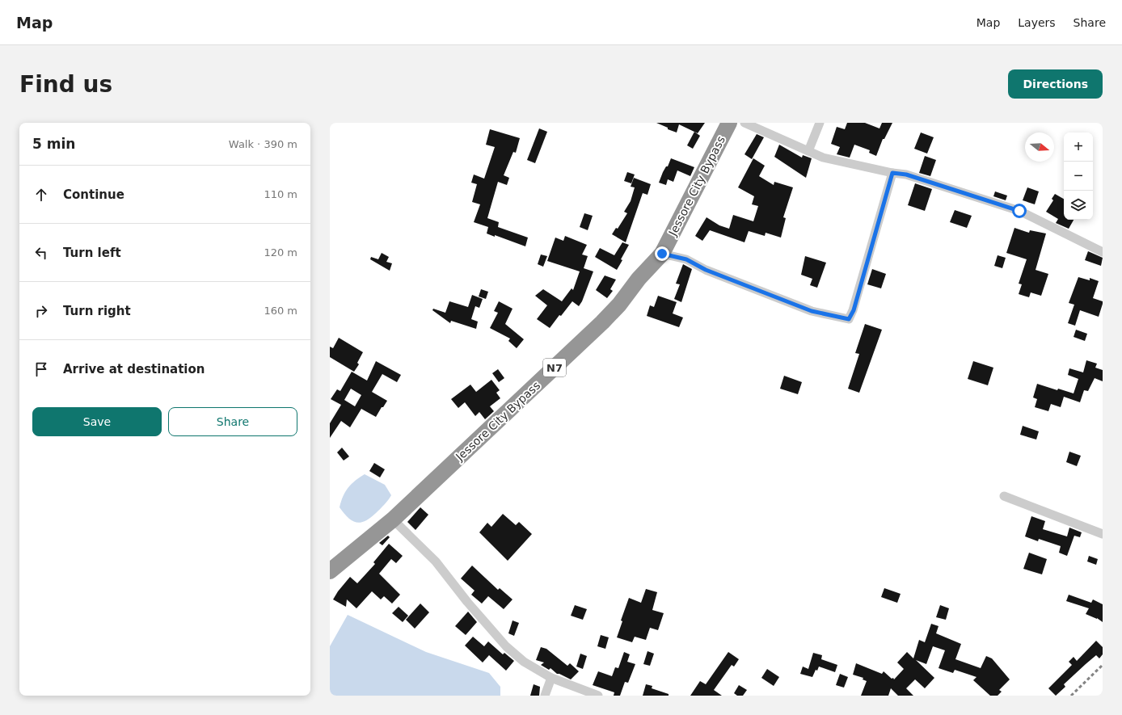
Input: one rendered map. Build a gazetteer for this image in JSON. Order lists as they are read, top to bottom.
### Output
{
  "streets": {
    "highway": ["Jessore City Bypass", "N7"]
  },
  "north": "right",
  "page": {
    "header": "Map",
    "nav": ["Map", "Layers", "Share"],
    "buttons": [
      "Directions",
      ["Save", "Share"]
    ],
    "title": "Find us",
    "heading": ["5 min", "Walk · 390 m"],
    "map_buttons": ["+", "−"],
    "list": [
      ["Continue", "110 m"],
      ["Turn left", "120 m"],
      ["Turn right", "160 m"],
      "Arrive at destination"
    ]
  }
}
